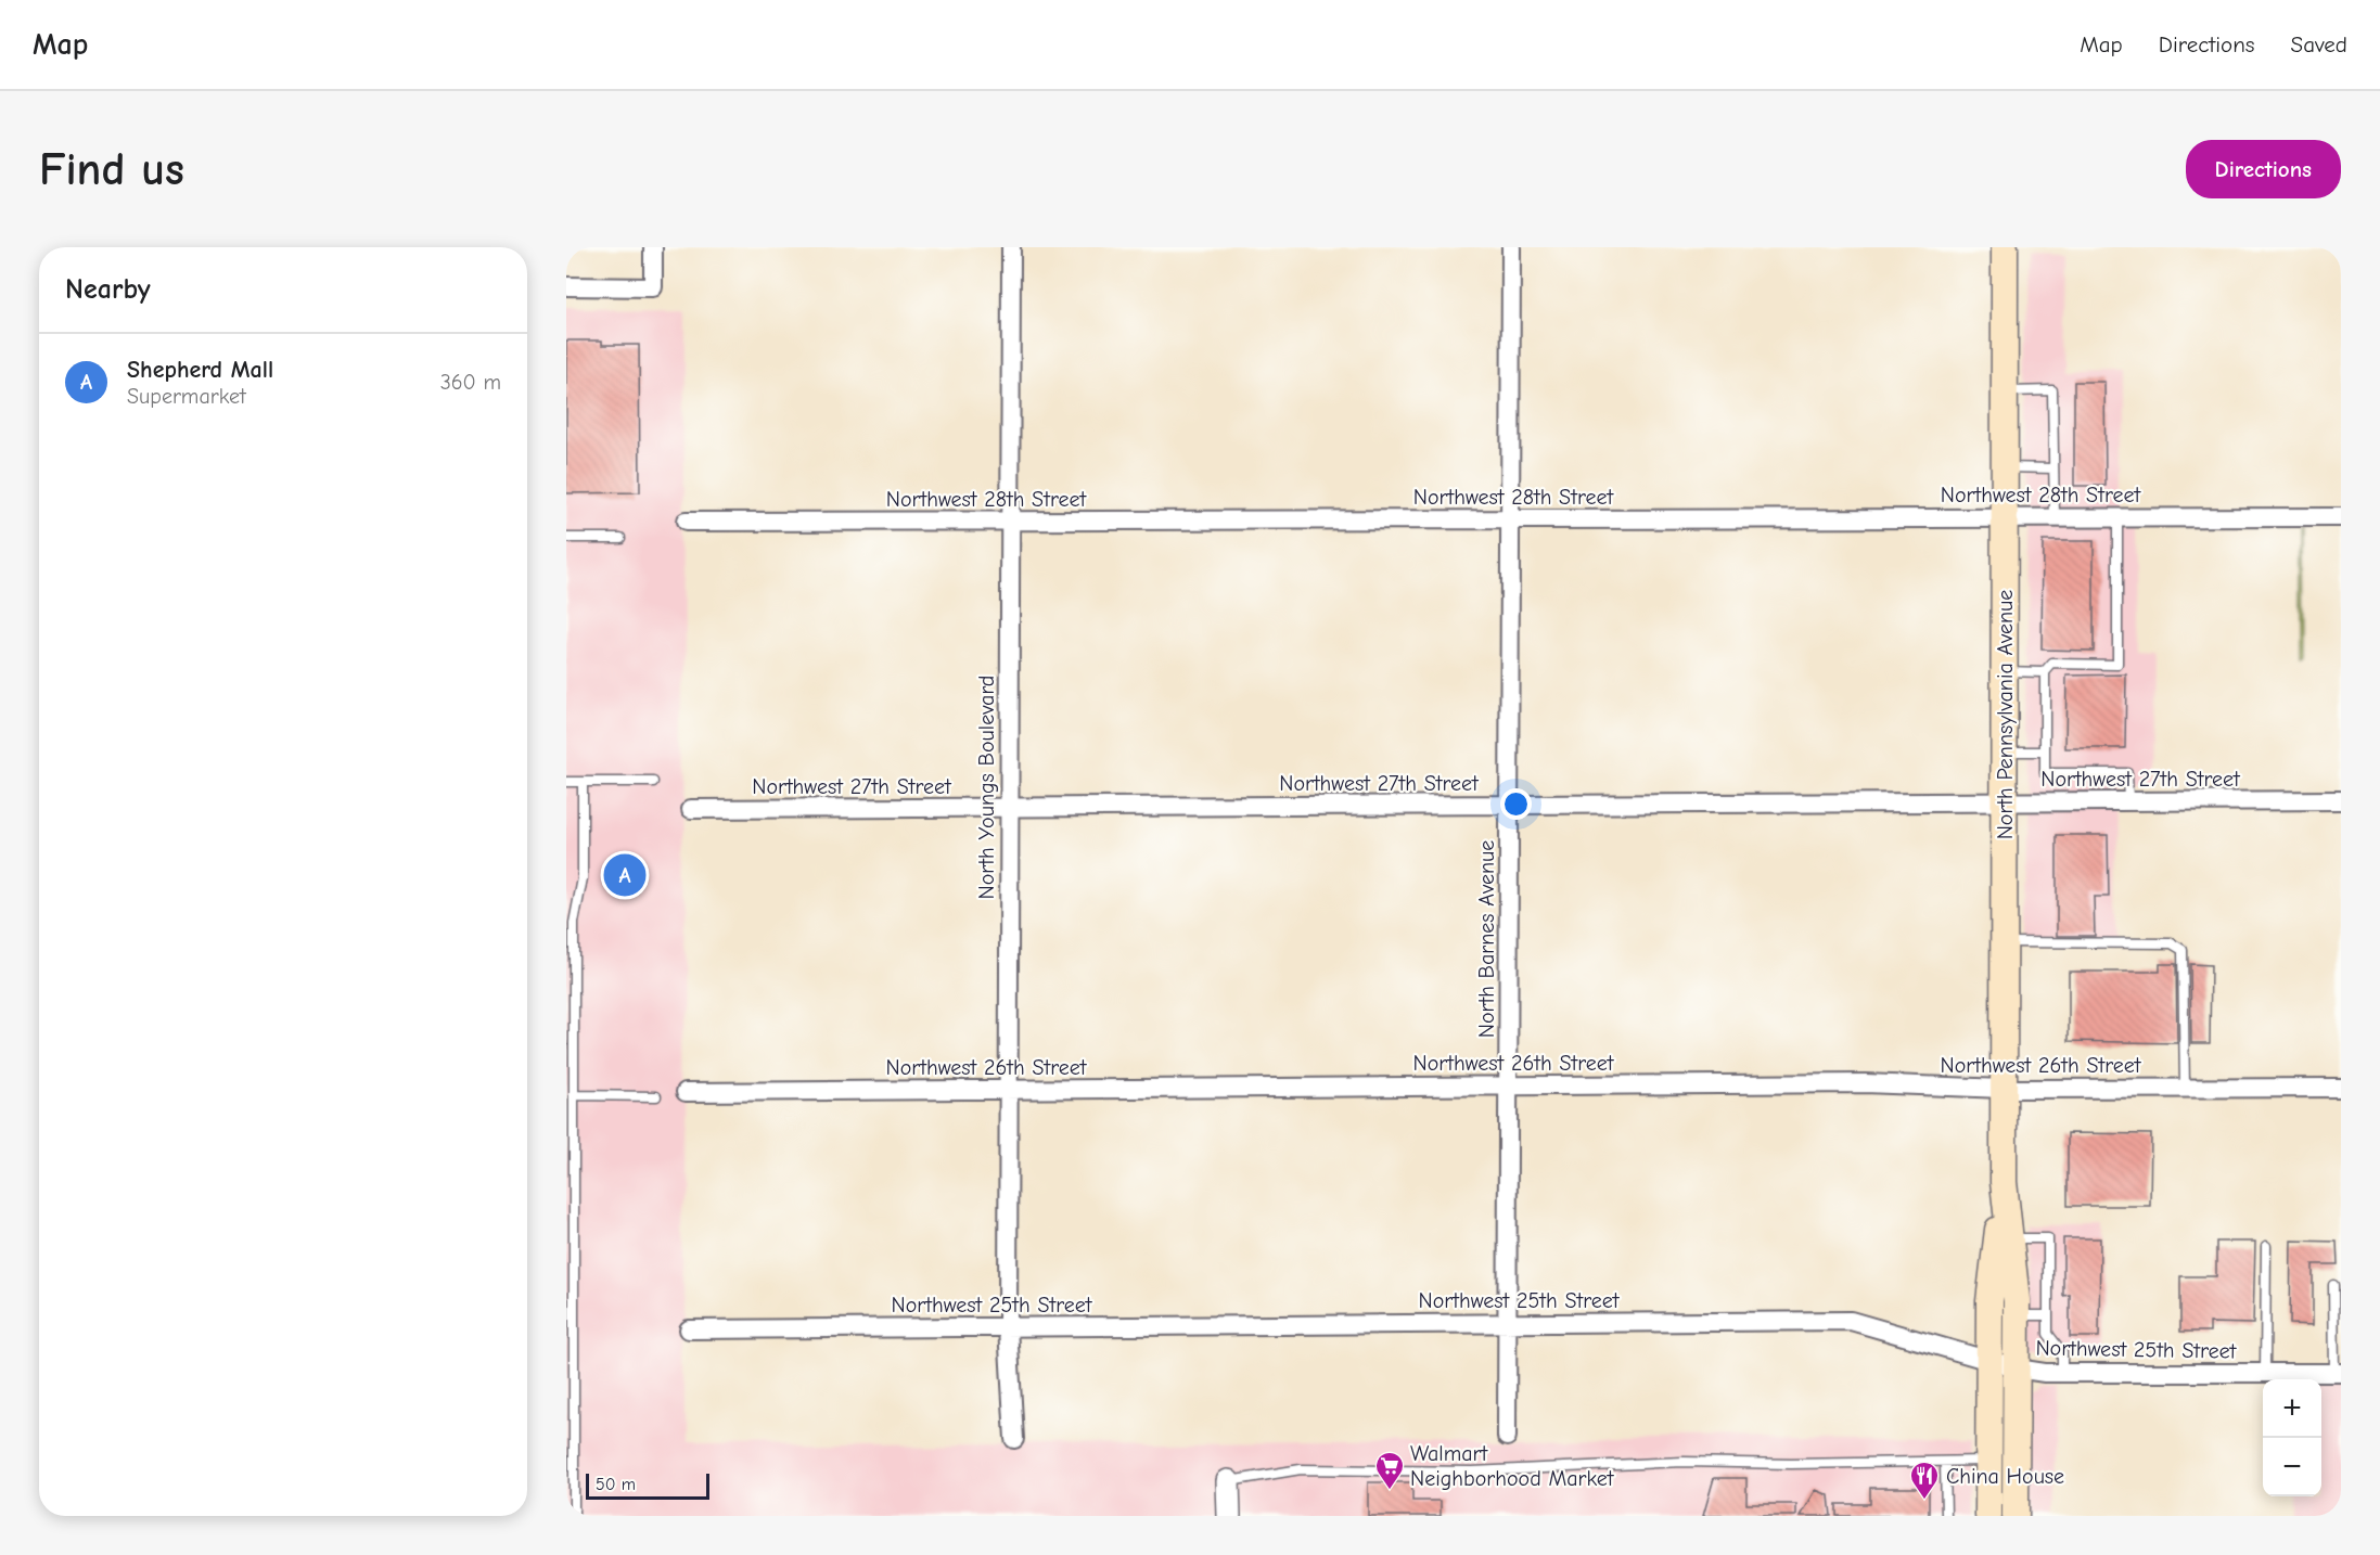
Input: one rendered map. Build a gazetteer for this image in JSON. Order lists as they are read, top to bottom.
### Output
{
  "streets": {
    "main road": ["North Pennsylvania Avenue"],
    "street": [
      "Northwest 28th Street",
      "Northwest 27th Street",
      "North Youngs Boulevard",
      "North Barnes Avenue",
      "Northwest 26th Street",
      "Northwest 25th Street"
    ]
  },
  "crossings": [
    ["Northwest 28th Street", "North Pennsylvania Avenue"],
    ["Northwest 28th Street", "North Youngs Boulevard"],
    ["Northwest 28th Street", "North Barnes Avenue"],
    ["North Pennsylvania Avenue", "Northwest 27th Street"],
    ["North Pennsylvania Avenue", "Northwest 26th Street"],
    ["North Pennsylvania Avenue", "Northwest 25th Street"],
    ["Northwest 27th Street", "North Youngs Boulevard"],
    ["Northwest 27th Street", "North Barnes Avenue"],
    ["North Youngs Boulevard", "Northwest 26th Street"],
    ["North Youngs Boulevard", "Northwest 25th Street"],
    ["North Barnes Avenue", "Northwest 26th Street"],
    ["North Barnes Avenue", "Northwest 25th Street"]
  ],
  "places": {
    "supermarket": ["Walmart Neighborhood Market"],
    "restaurant": ["China House"]
  },
  "scale_bar": "50 m",
  "page": {
    "header": "Map",
    "nav": ["Map", "Directions", "Saved"],
    "buttons": "Directions",
    "title": "Find us",
    "heading": "Nearby",
    "list": [
      {
        "mark": "A",
        "name": "Shepherd Mall",
        "note": "Supermarket",
        "value": "360 m"
      }
    ],
    "pins": "A",
    "map_buttons": ["+", "−"],
    "scale": "50 m"
  }
}
